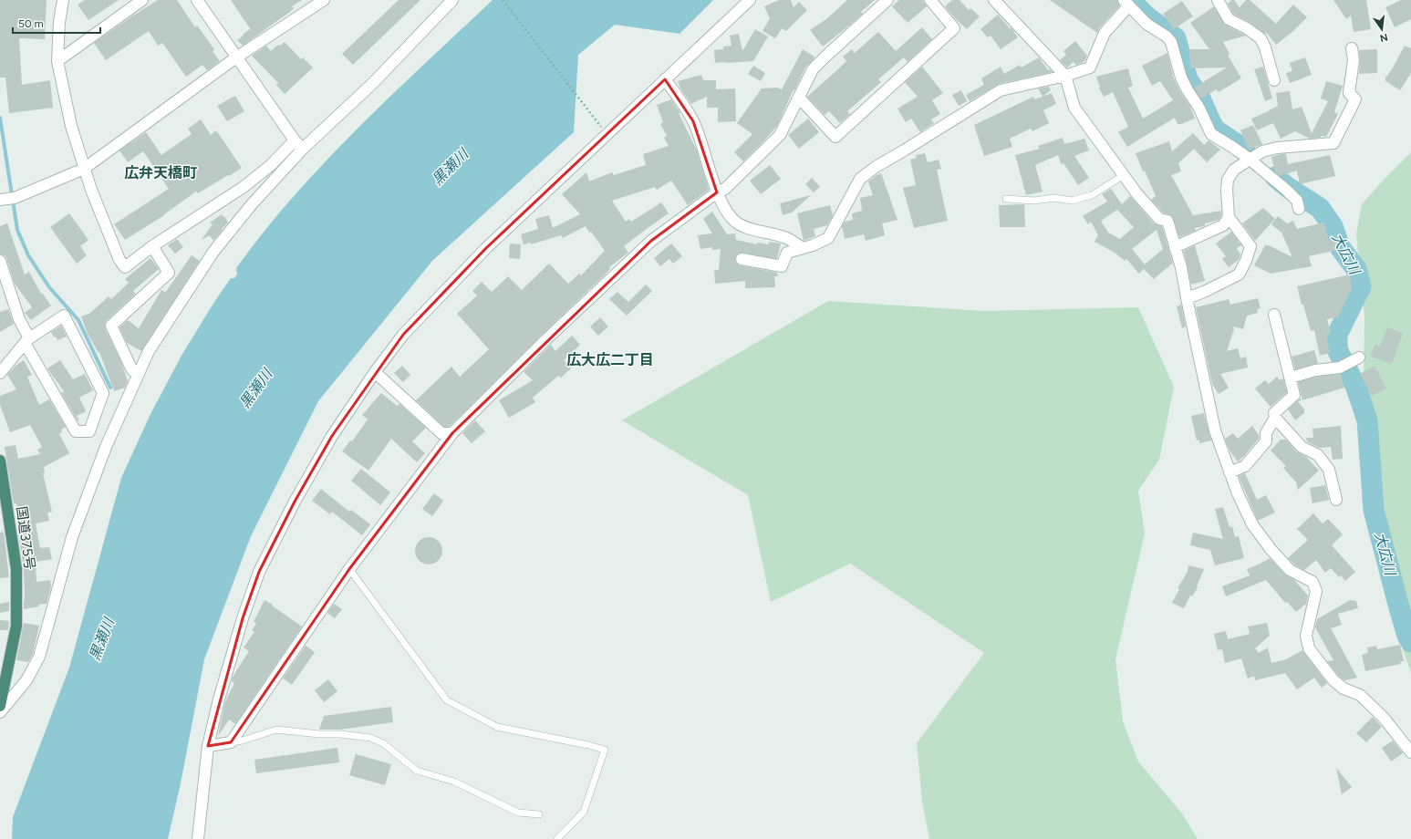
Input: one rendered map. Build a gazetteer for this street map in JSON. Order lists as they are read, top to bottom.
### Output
{
  "streets": {
    "highway": ["国道375号"]
  },
  "districts": ["広弁天橋町", "広大広二丁目"],
  "water": ["黒瀬川", "大広川"],
  "scale_bar": "50 m",
  "north": "bottom"
}
